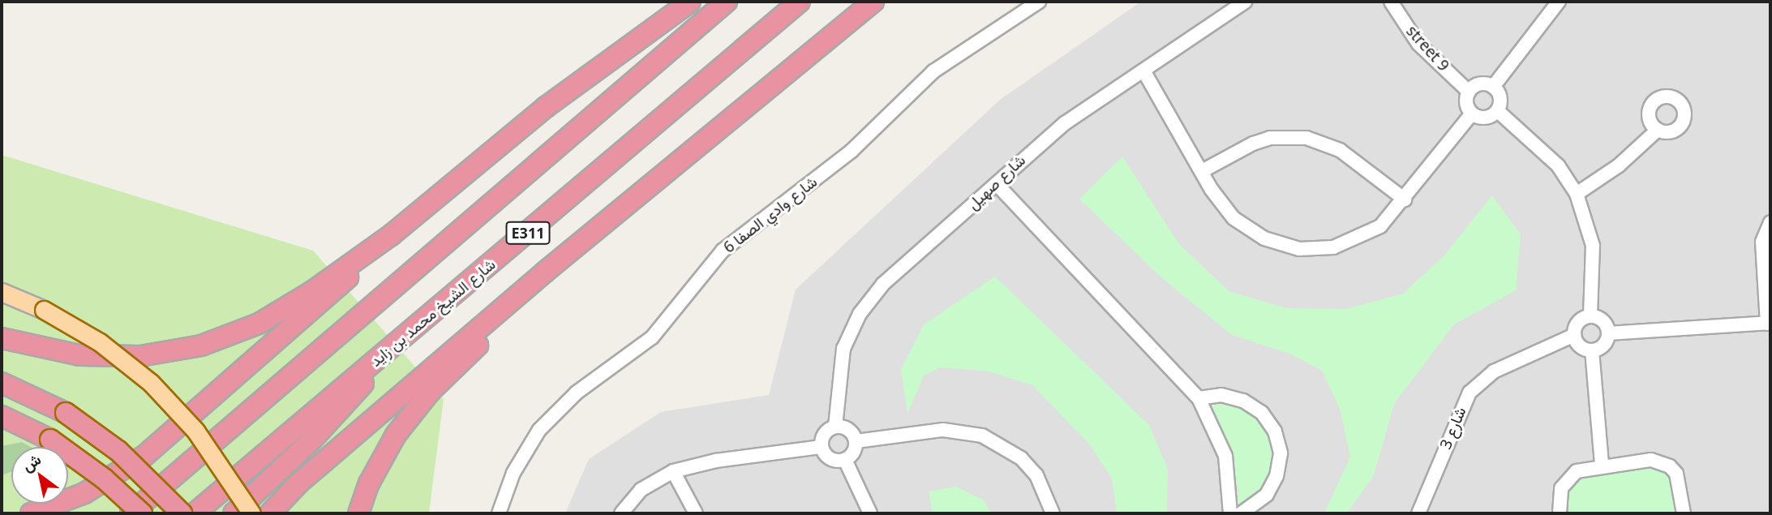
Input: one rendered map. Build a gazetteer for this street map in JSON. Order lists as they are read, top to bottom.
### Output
{
  "streets": {
    "highway": ["E311", "شارع الشيخ محمد بن زايد"],
    "street": [
      "street 9",
      "شارع صهيل",
      "شارع وادي الصفا 6",
      "3 شارع"
    ]
  },
  "north": "top left"
}
